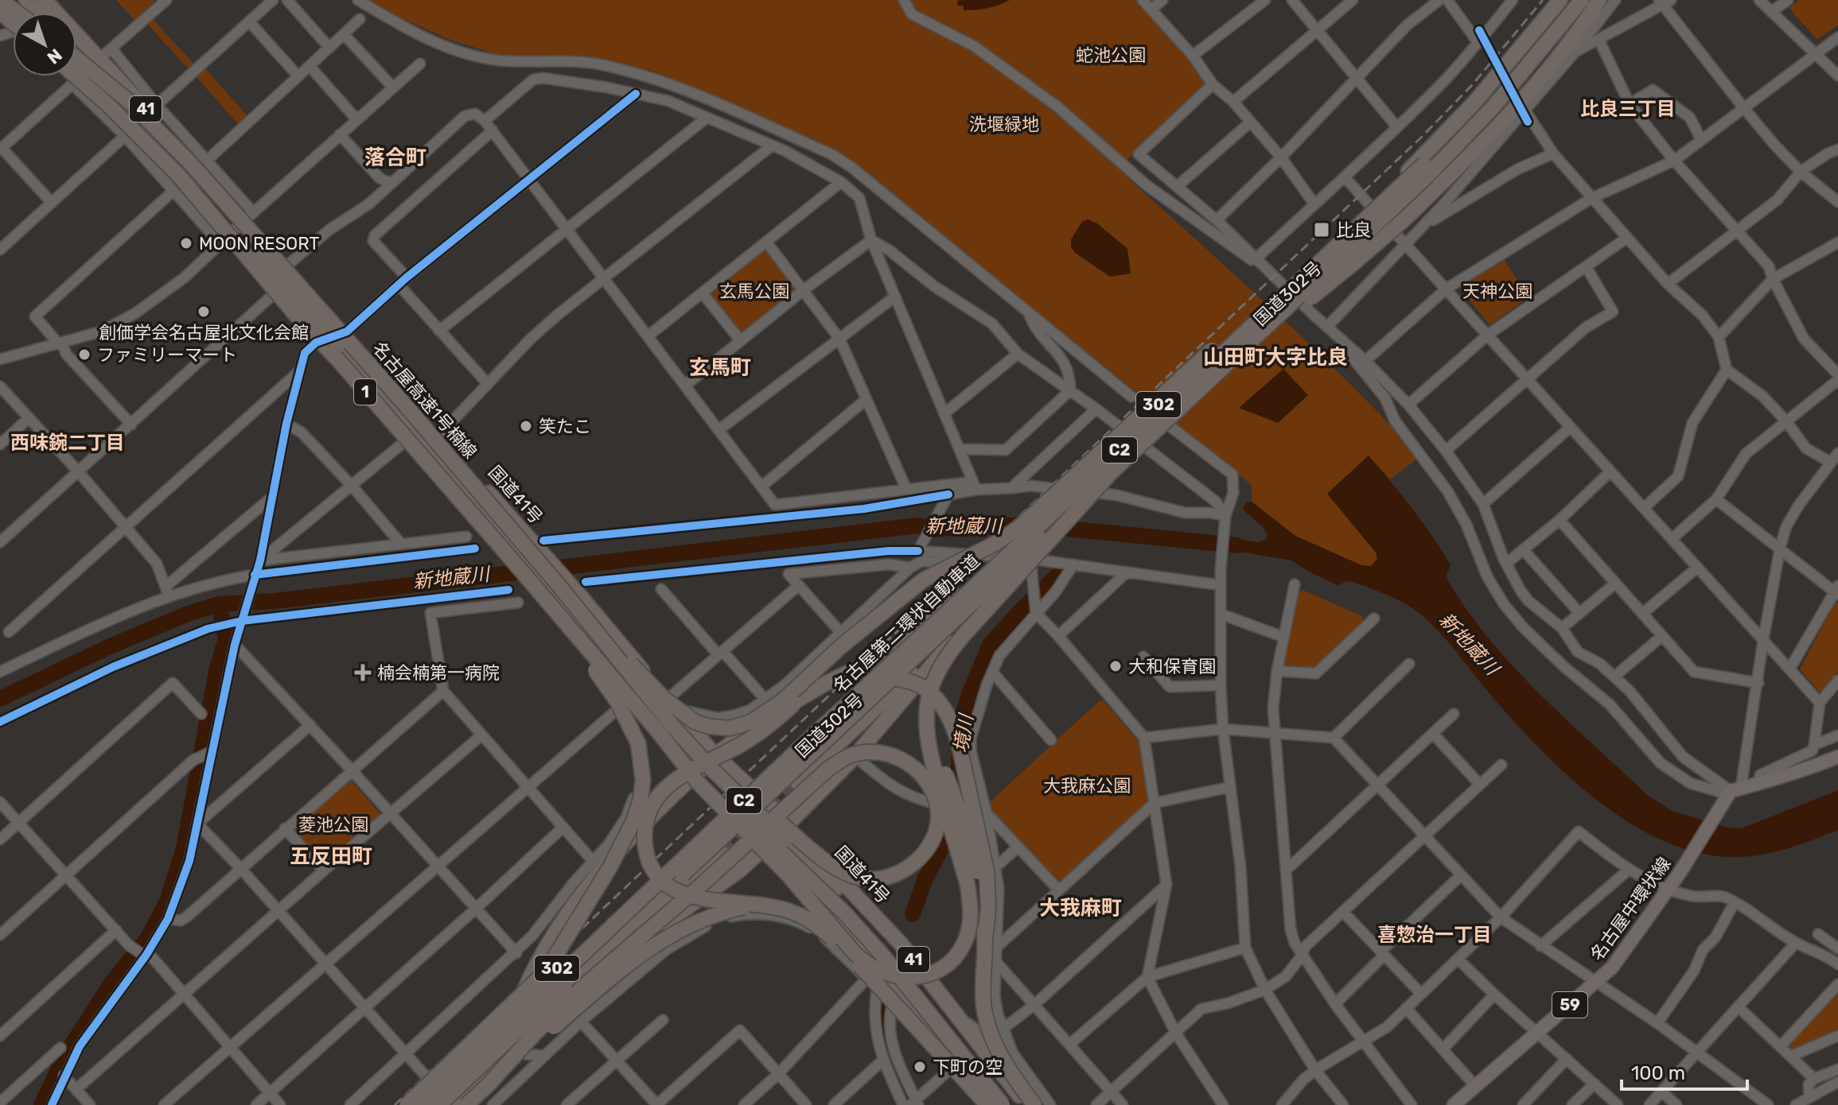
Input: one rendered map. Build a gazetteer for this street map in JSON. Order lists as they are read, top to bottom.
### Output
{
  "streets": {
    "highway": [
      "41",
      "国道302号",
      "1",
      "名古屋高速1号楠線",
      "302",
      "C2",
      "国道41号",
      "名古屋第二環状自動車道"
    ],
    "main road": ["名古屋中環状線", "59"]
  },
  "crossings": [
    ["41", "1"],
    ["名古屋高速1号楠線", "国道41号"]
  ],
  "districts": [
    "比良三丁目",
    "落合町",
    "山田町大字比良",
    "玄馬町",
    "西味鋺二丁目",
    "五反田町",
    "大我麻町",
    "喜惣治一丁目"
  ],
  "water": ["新地蔵川", "境川"],
  "parks": [
    "蛇池公園",
    "洗堰緑地",
    "玄馬公園",
    "天神公園",
    "大我麻公園",
    "菱池公園"
  ],
  "places": {
    "transit": ["比良"],
    "other": [
      "MOON RESORT",
      "創価学会名古屋北文化会館",
      "ファミリーマート",
      "笑たこ",
      "大和保育園",
      "下町の空"
    ],
    "health": ["楠会楠第一病院"]
  },
  "scale_bar": "100 m",
  "north": "bottom right"
}
